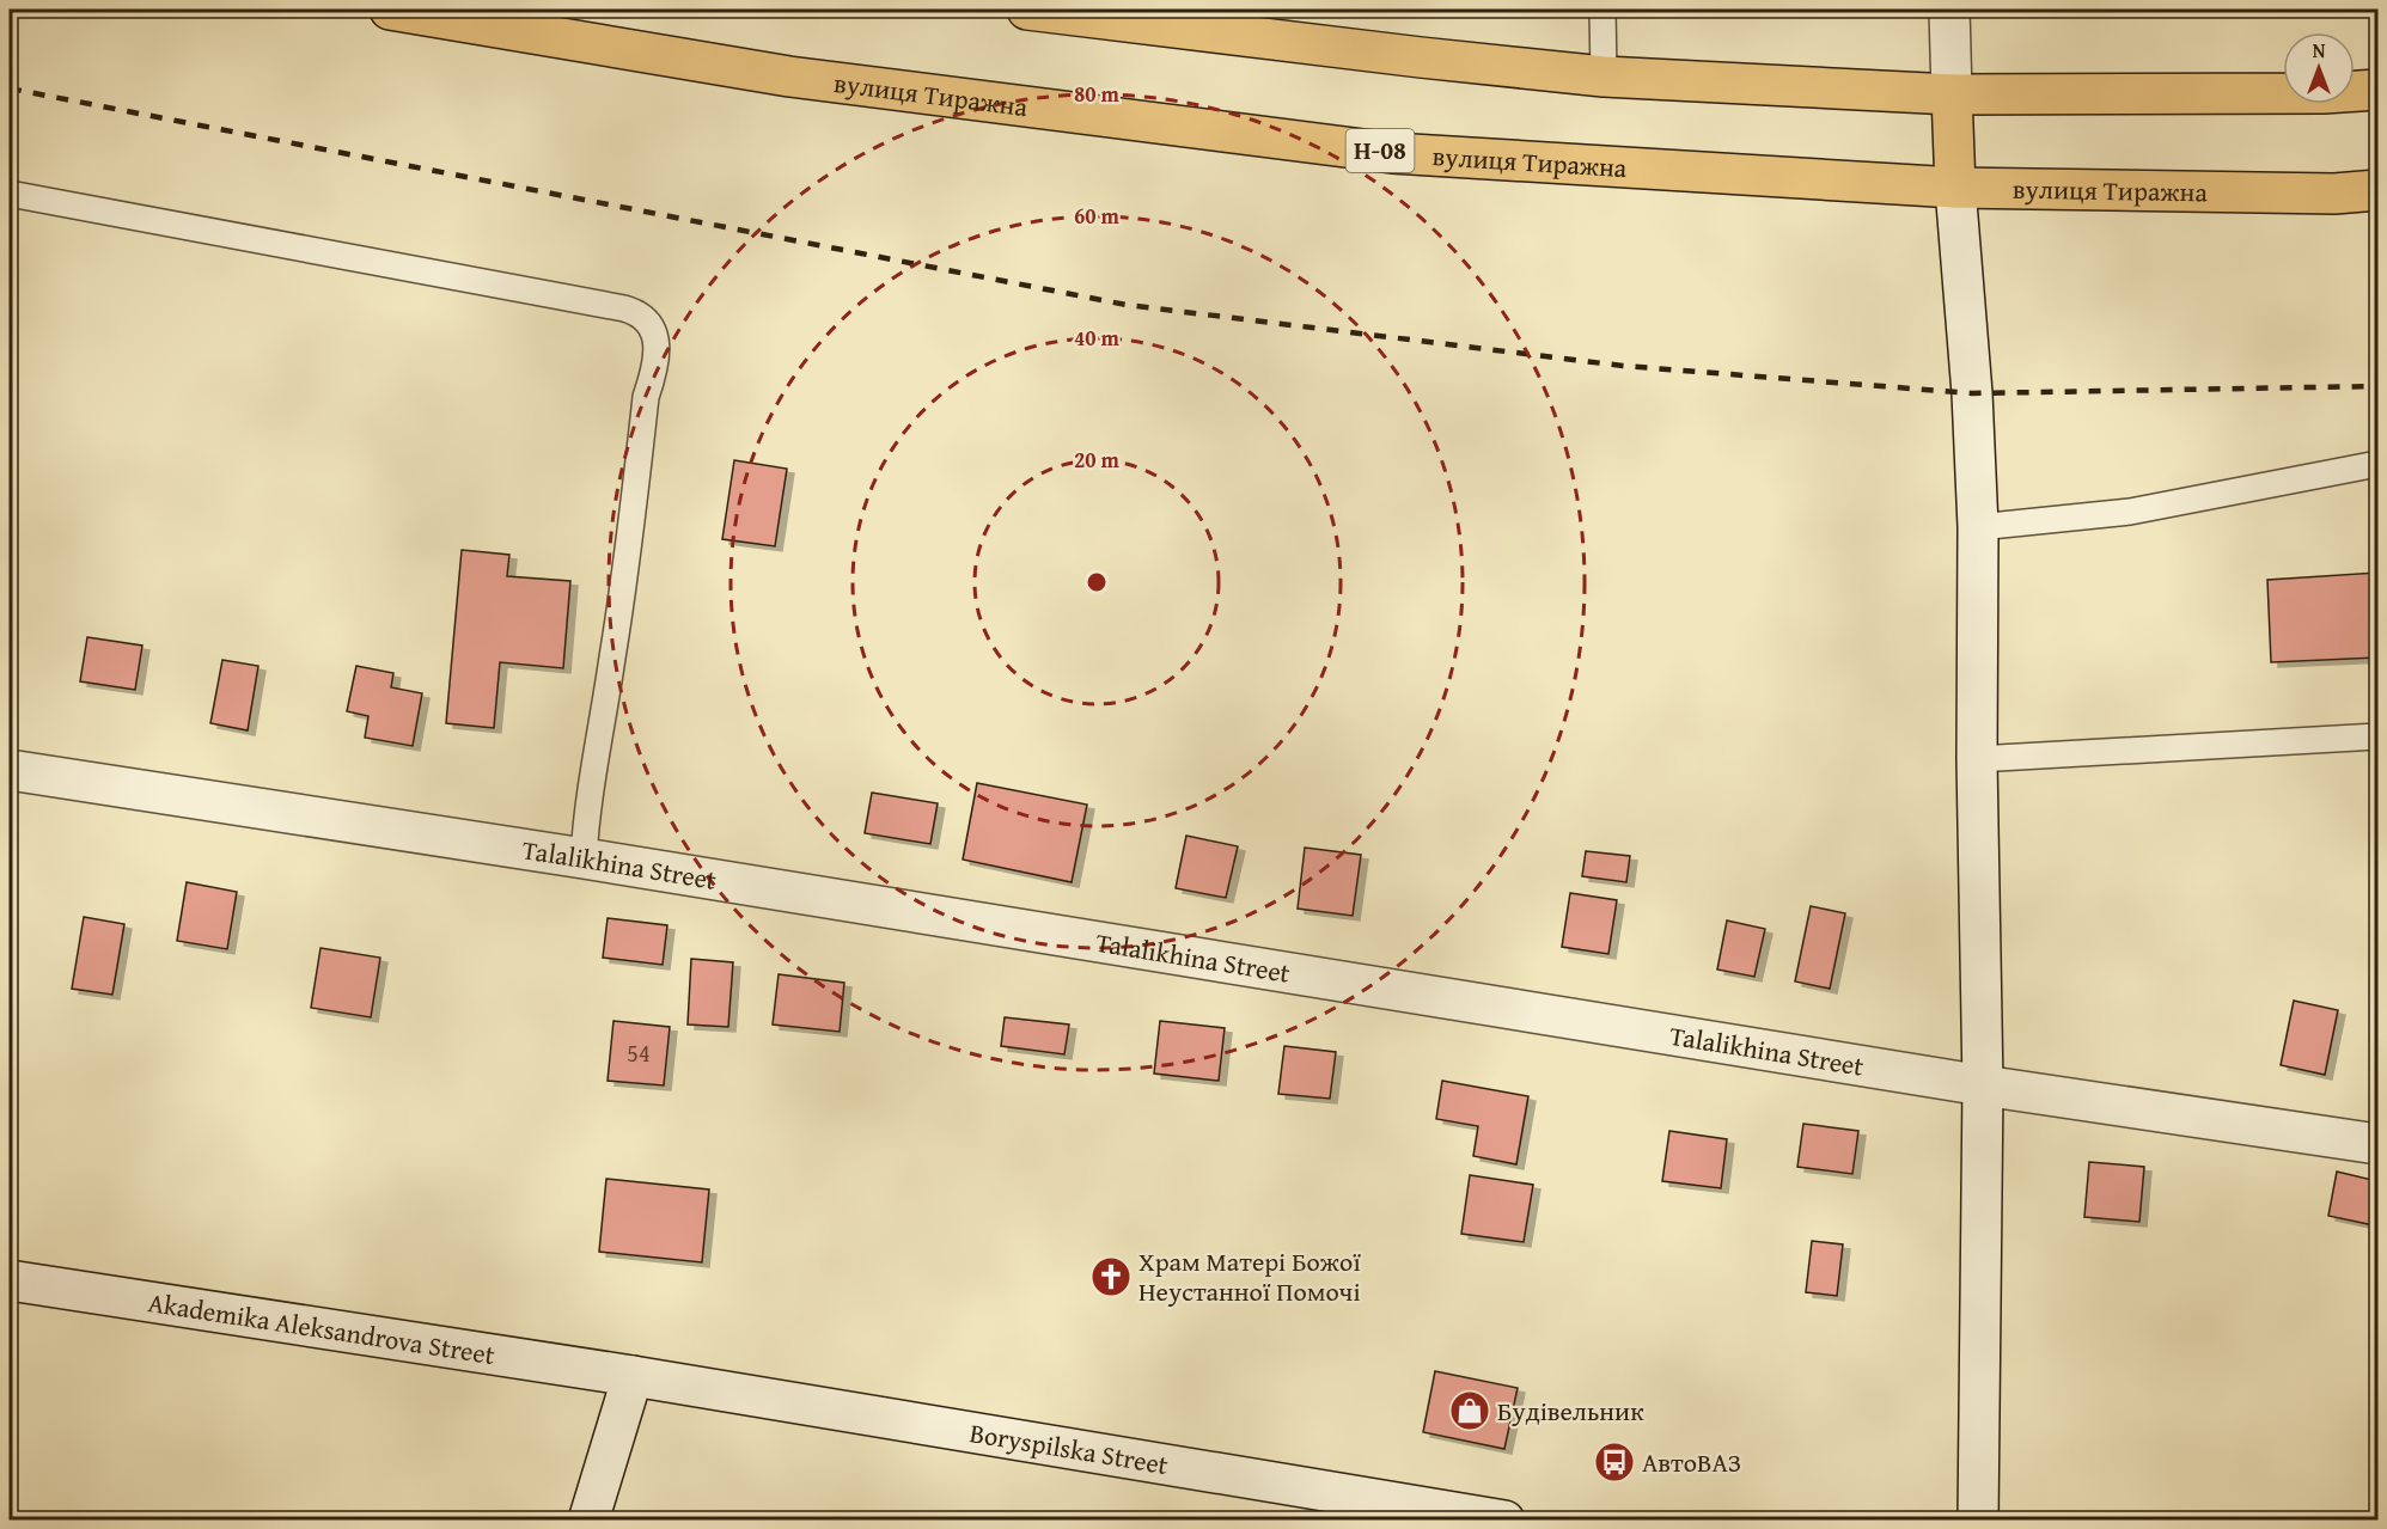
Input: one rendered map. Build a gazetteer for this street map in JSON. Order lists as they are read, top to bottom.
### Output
{
  "streets": {
    "main road": ["вулиця Тиражна", "Н-08"],
    "street": ["Talalikhina Street", "Akademika Aleksandrova Street", "Boryspilska Street"]
  },
  "crossings": [
    ["Akademika Aleksandrova Street", "Boryspilska Street"]
  ],
  "places": {
    "church": ["Храм Матері Божої Неустанної Помочі"],
    "shop": ["Будівельник"],
    "bus stop": ["АвтоВАЗ"]
  },
  "house_numbers": ["54"],
  "north": "top",
  "rings": [
    "80 m",
    "60 m",
    "40 m",
    "20 m"
  ]
}
